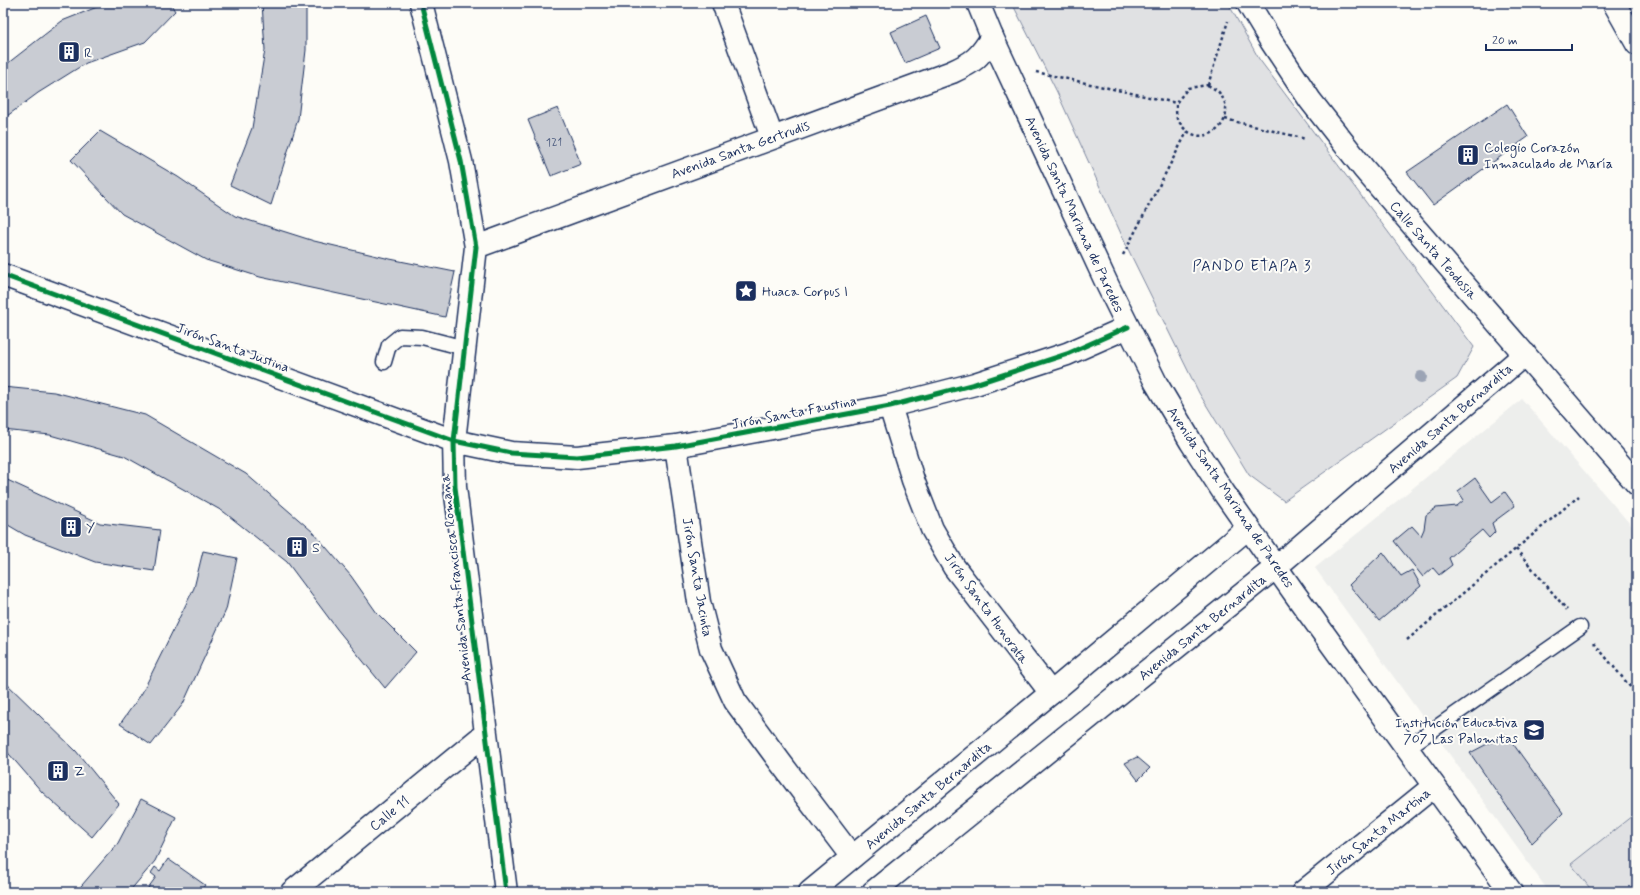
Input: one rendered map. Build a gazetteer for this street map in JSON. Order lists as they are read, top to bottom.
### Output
{
  "streets": {
    "street": [
      "Avenida Santa Gertrudis",
      "Avenida Santa Mariana de Paredes",
      "Calle Santa Teodosia",
      "Jirón Santa Justina",
      "Jirón Santa Faustina",
      "Avenida Santa Bernardita",
      "Jirón Santa Jacinta",
      "Avenida Santa Francisca Romana",
      "Jirón Santa Honorata",
      "Calle 11",
      "Jirón Santa Martina"
    ]
  },
  "crossings": [
    ["Avenida Santa Gertrudis", "Avenida Santa Mariana de Paredes"],
    ["Avenida Santa Gertrudis", "Avenida Santa Francisca Romana"],
    ["Avenida Santa Mariana de Paredes", "Jirón Santa Faustina"],
    ["Avenida Santa Mariana de Paredes", "Avenida Santa Bernardita"],
    ["Avenida Santa Mariana de Paredes", "Jirón Santa Martina"],
    ["Calle Santa Teodosia", "Avenida Santa Bernardita"],
    ["Jirón Santa Justina", "Jirón Santa Faustina"],
    ["Jirón Santa Justina", "Avenida Santa Francisca Romana"],
    ["Jirón Santa Faustina", "Jirón Santa Jacinta"],
    ["Jirón Santa Faustina", "Avenida Santa Francisca Romana"],
    ["Jirón Santa Faustina", "Jirón Santa Honorata"],
    ["Avenida Santa Bernardita", "Jirón Santa Jacinta"],
    ["Avenida Santa Bernardita", "Jirón Santa Honorata"],
    ["Avenida Santa Francisca Romana", "Calle 11"]
  ],
  "districts": ["PANDO ETAPA 3"],
  "places": {
    "building": [
      "R",
      "Colegio Corazón Inmaculado de María",
      "Y",
      "S",
      "Z"
    ],
    "place": ["Huaca Corpus I"],
    "school or university": ["Institución Educativa 707 Las Palomitas"]
  },
  "house_numbers": ["121"],
  "scale_bar": "20 m"
}
